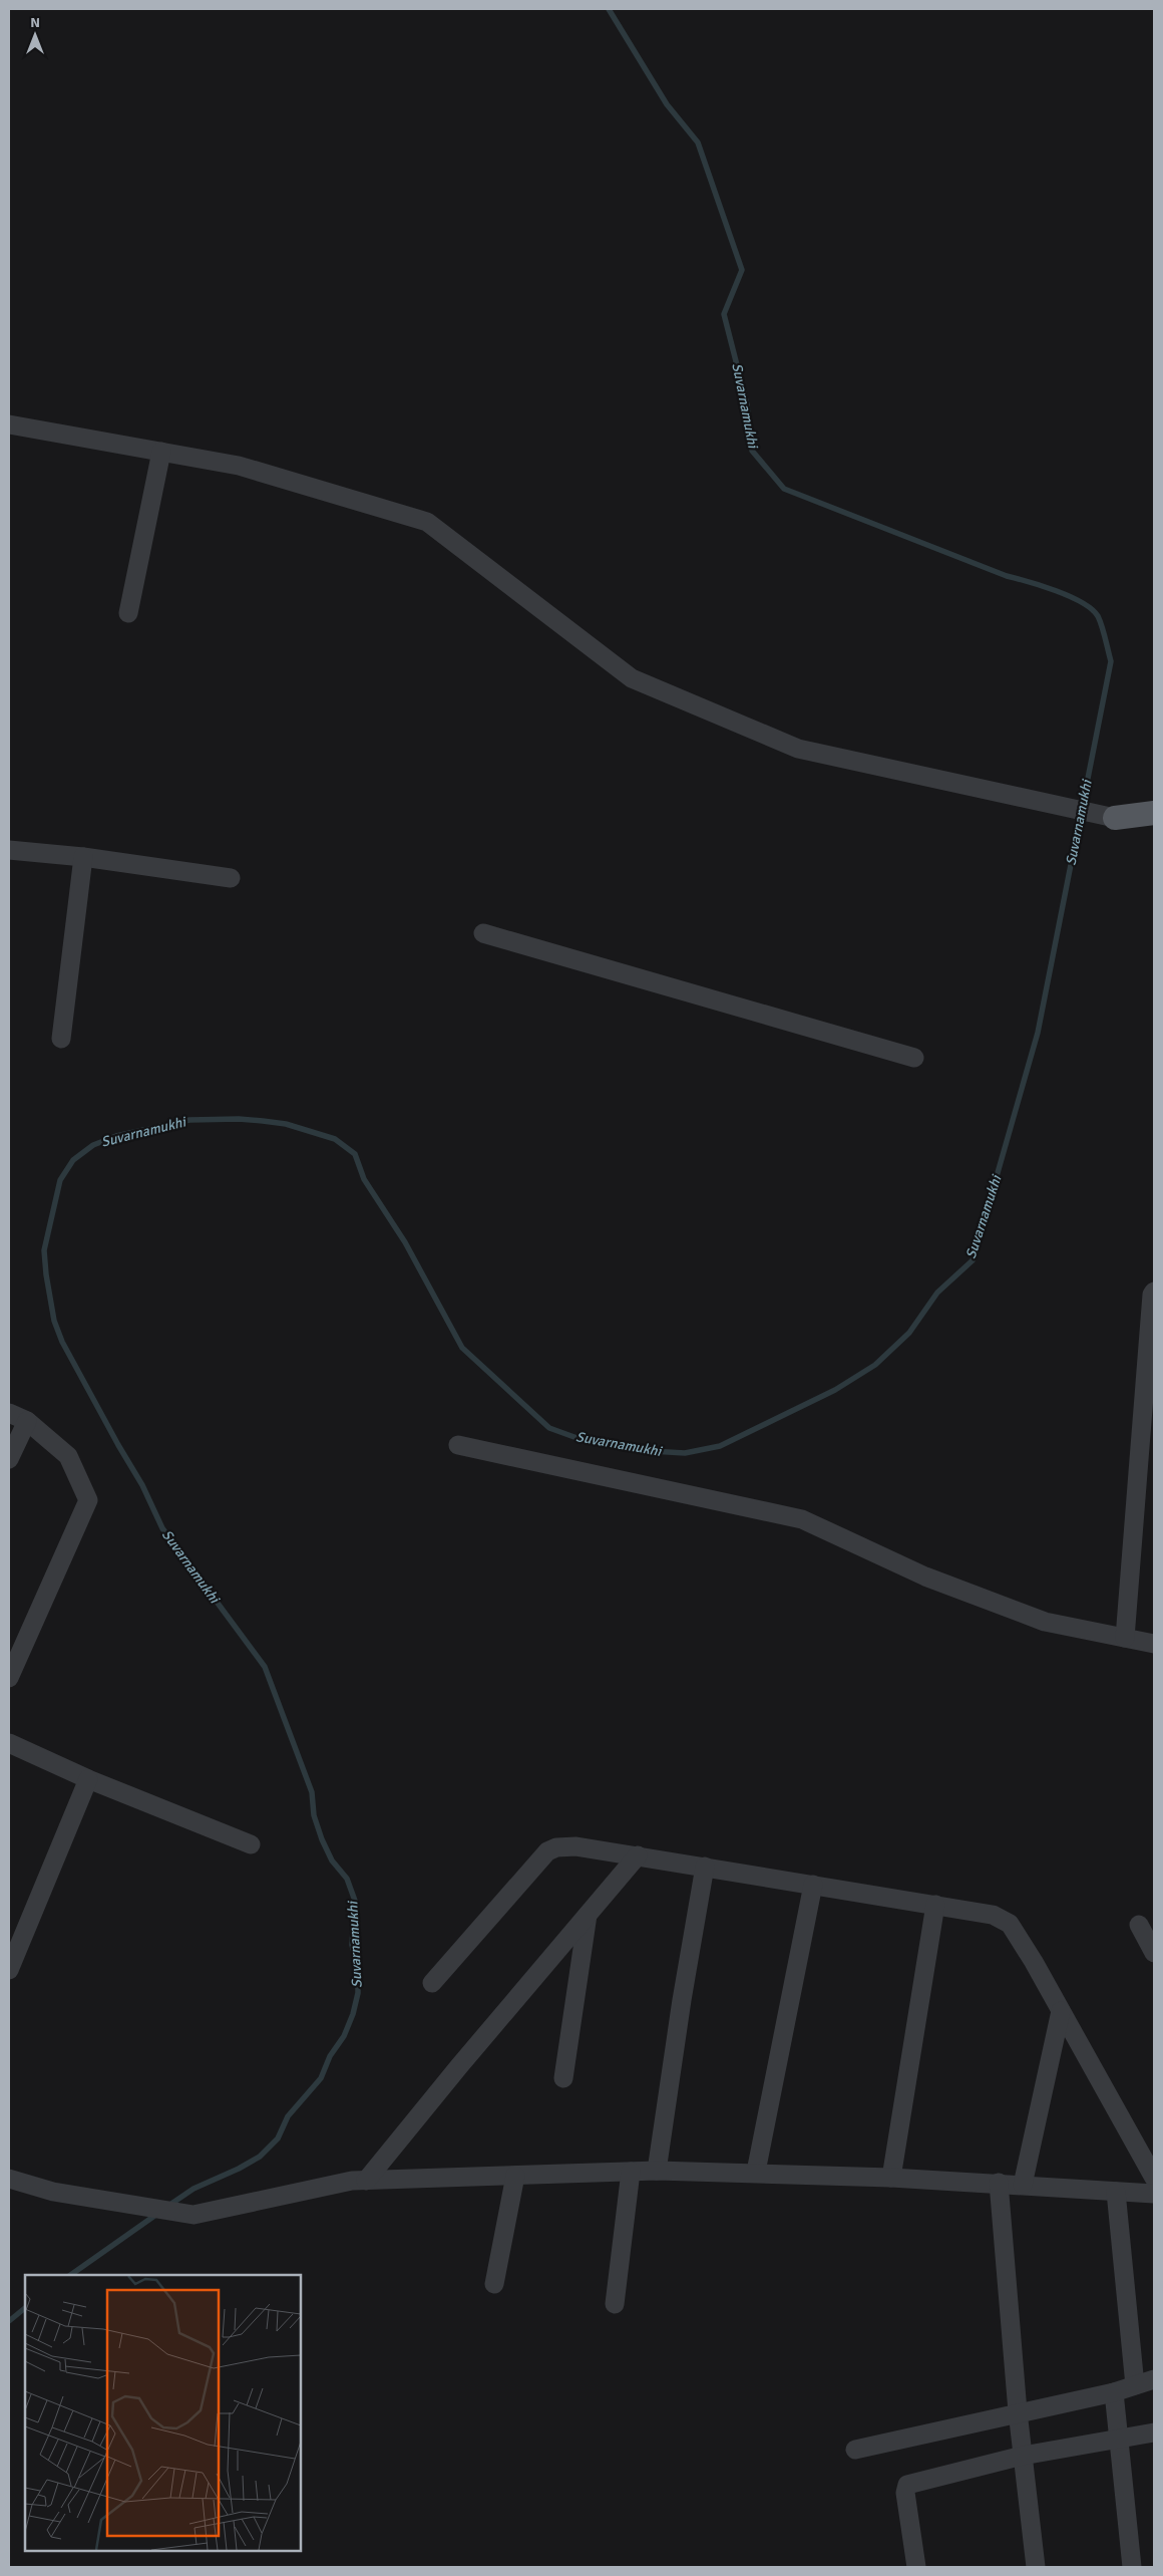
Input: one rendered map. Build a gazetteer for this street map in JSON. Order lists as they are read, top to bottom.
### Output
{
  "water": ["Suvarnamukhi"],
  "north": "top"
}
